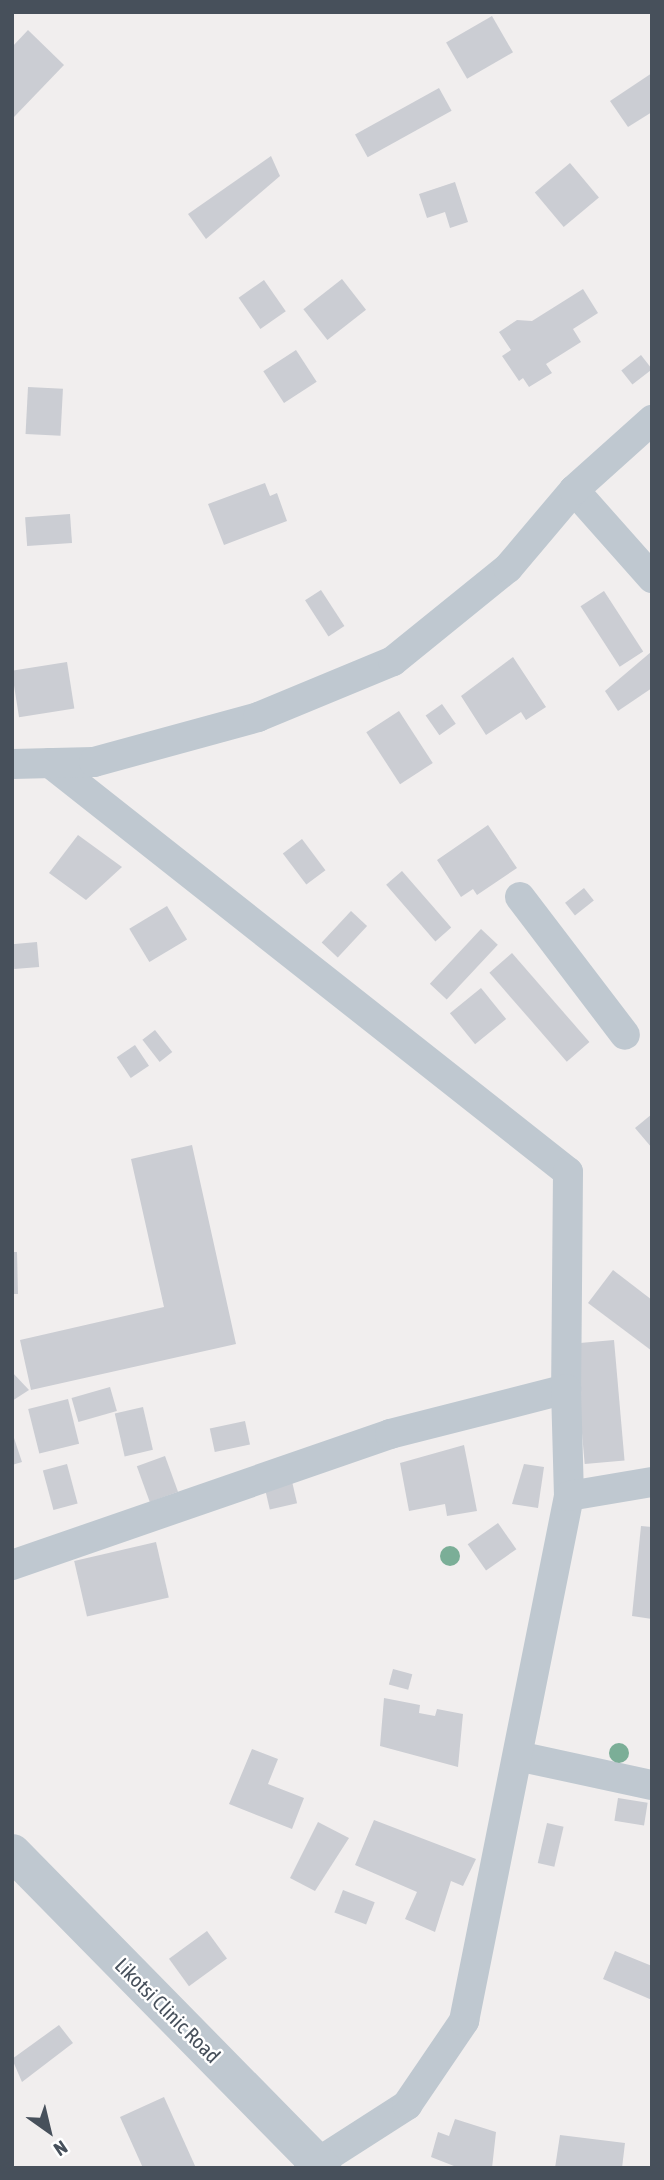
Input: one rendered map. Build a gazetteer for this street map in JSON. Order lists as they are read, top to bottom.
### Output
{
  "streets": {
    "street": ["Likotsi Clinic Road"]
  },
  "north": "bottom right"
}
